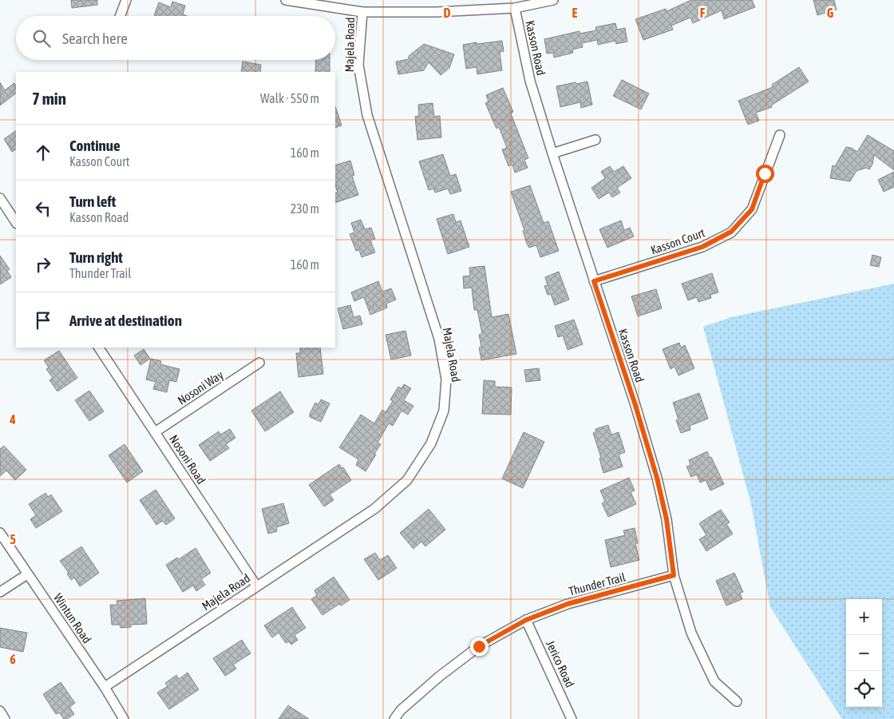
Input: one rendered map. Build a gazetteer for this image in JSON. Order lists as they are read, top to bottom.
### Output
{
  "streets": {
    "street": [
      "Majela Road",
      "Kasson Road",
      "Kasson Court",
      "Nosoni Way",
      "Nosoni Road",
      "Thunder Trail",
      "Wintun Road",
      "Jerico Road"
    ]
  },
  "crossings": [
    ["Majela Road", "Nosoni Road"],
    ["Majela Road", "Wintun Road"],
    ["Kasson Road", "Kasson Court"],
    ["Kasson Road", "Thunder Trail"],
    ["Nosoni Way", "Nosoni Road"],
    ["Thunder Trail", "Jerico Road"]
  ],
  "page": {
    "search": "Search here",
    "heading": ["7 min", "Walk · 550 m"],
    "list": [
      ["Continue", "Kasson Court", "160 m"],
      ["Turn left", "Kasson Road", "230 m"],
      ["Turn right", "Thunder Trail", "160 m"],
      "Arrive at destination"
    ],
    "map_buttons": ["+", "−"]
  },
  "grid": {
    "columns": [
      "D",
      "E",
      "F",
      "G"
    ],
    "rows": ["4", "5", "6"]
  }
}
